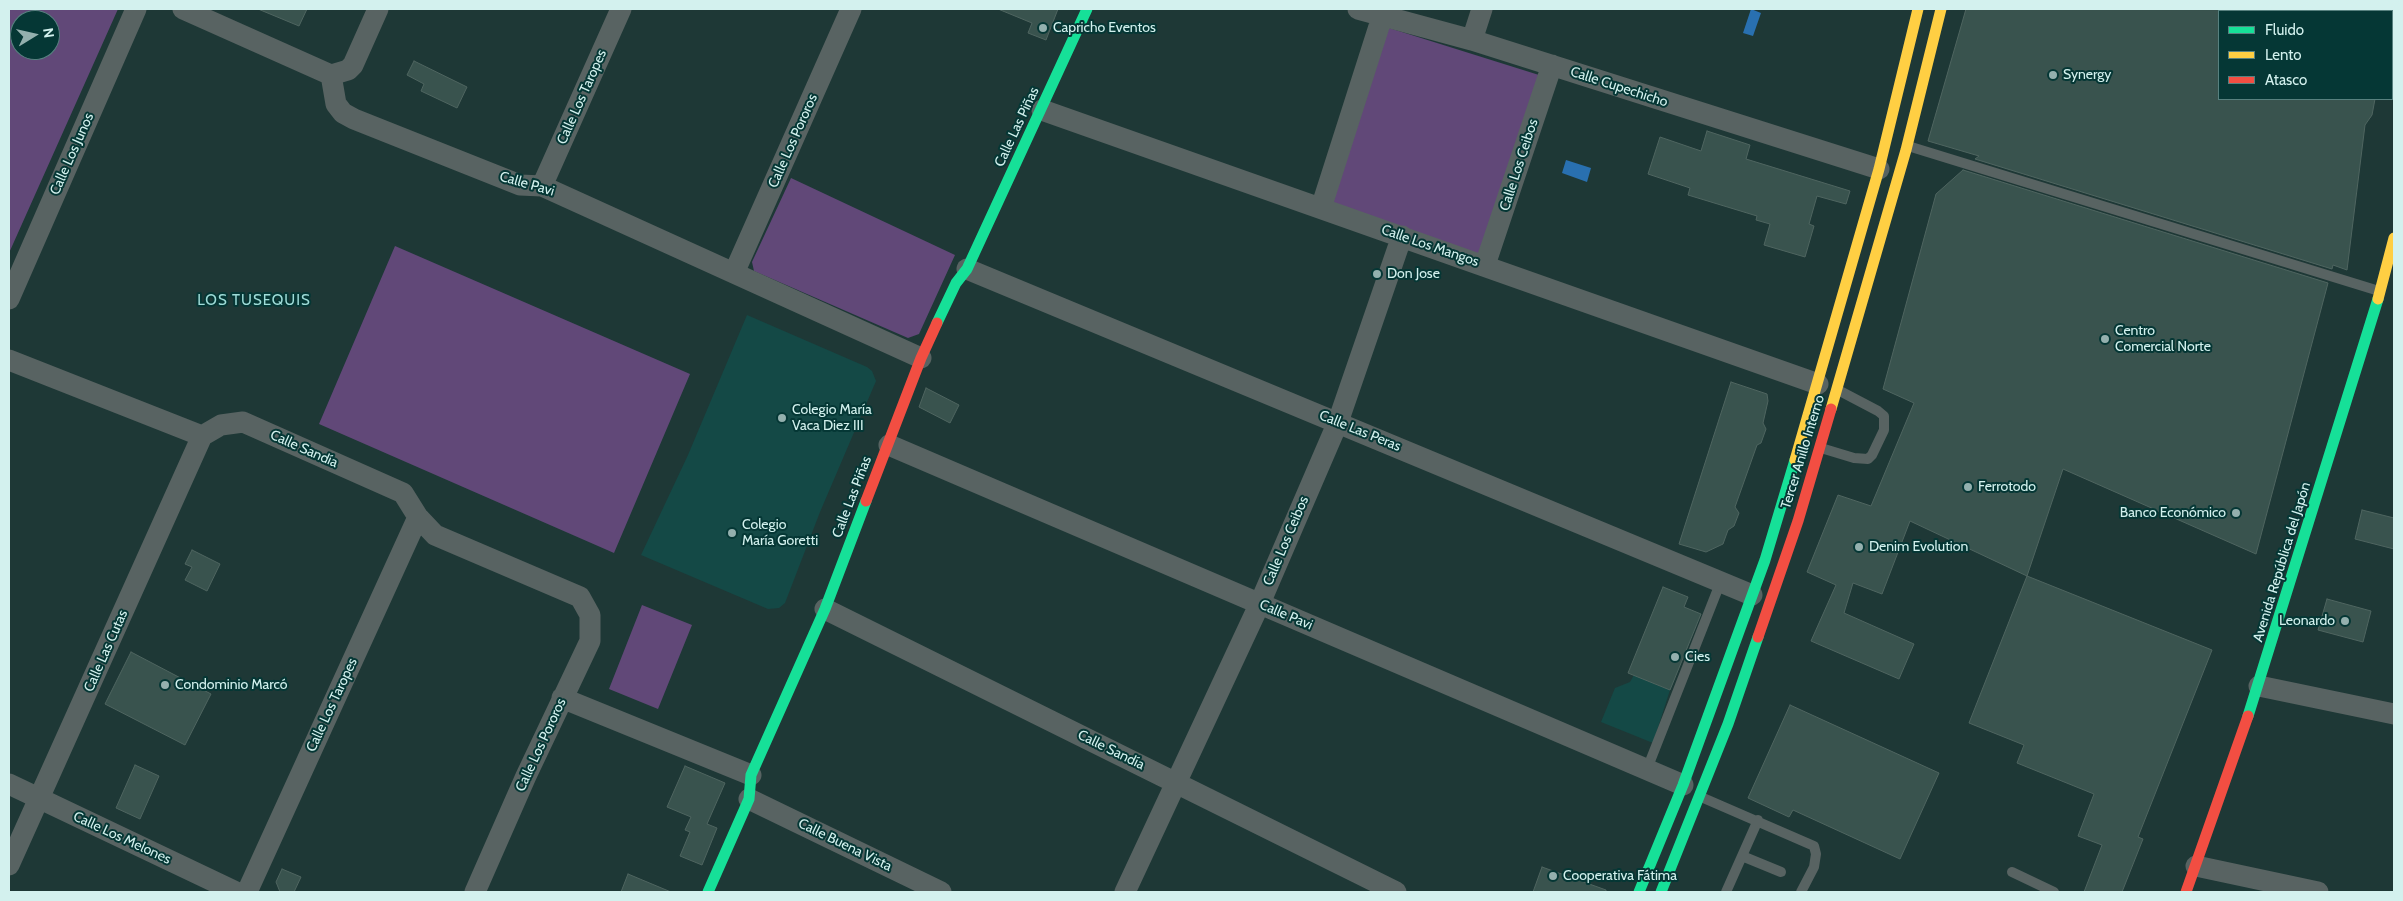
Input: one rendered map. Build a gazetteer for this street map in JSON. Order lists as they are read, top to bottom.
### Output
{
  "streets": {
    "main road": ["Calle Las Piñas", "Tercer Anillo Interno", "Avenida República del Japón"],
    "street": [
      "Calle Cupechicho",
      "Calle Los Taropes",
      "Calle Los Pororos",
      "Calle Los Junos",
      "Calle Los Ceibos",
      "Calle Pavi",
      "Calle Los Mangos",
      "Calle Las Peras",
      "Calle Sandía",
      "Calle Las Cutas",
      "Calle Los Melones",
      "Calle Buena Vista"
    ]
  },
  "crossings": [
    ["Calle Cupechicho", "Calle Los Ceibos"],
    ["Calle Cupechicho", "Tercer Anillo Interno"],
    ["Calle Los Taropes", "Calle Pavi"],
    ["Calle Los Taropes", "Calle Sandía"],
    ["Calle Las Piñas", "Calle Pavi"],
    ["Calle Las Piñas", "Calle Los Mangos"],
    ["Calle Las Piñas", "Calle Las Peras"],
    ["Calle Las Piñas", "Calle Sandía"],
    ["Calle Las Piñas", "Calle Buena Vista"],
    ["Calle Los Pororos", "Calle Pavi"],
    ["Calle Los Pororos", "Calle Sandía"],
    ["Calle Los Ceibos", "Calle Pavi"],
    ["Calle Los Ceibos", "Calle Los Mangos"],
    ["Calle Los Ceibos", "Calle Las Peras"],
    ["Calle Los Ceibos", "Calle Sandía"],
    ["Calle Pavi", "Tercer Anillo Interno"],
    ["Calle Los Mangos", "Tercer Anillo Interno"],
    ["Calle Las Peras", "Tercer Anillo Interno"],
    ["Calle Sandía", "Calle Las Cutas"],
    ["Calle Las Cutas", "Calle Los Melones"]
  ],
  "districts": ["LOS TUSEQUIS"],
  "places": [
    "Capricho Eventos",
    "Synergy",
    "Don Jose",
    "Centro Comercial Norte",
    "Colegio María Vaca Diez III",
    "Ferrotodo",
    "Banco Económico",
    "Colegio María Goretti",
    "Denim Evolution",
    "Leonardo",
    "Cies",
    "Condominio Marcó",
    "Cooperativa Fátima"
  ],
  "legend": ["Fluido", "Lento", "Atasco"],
  "north": "right"
}
